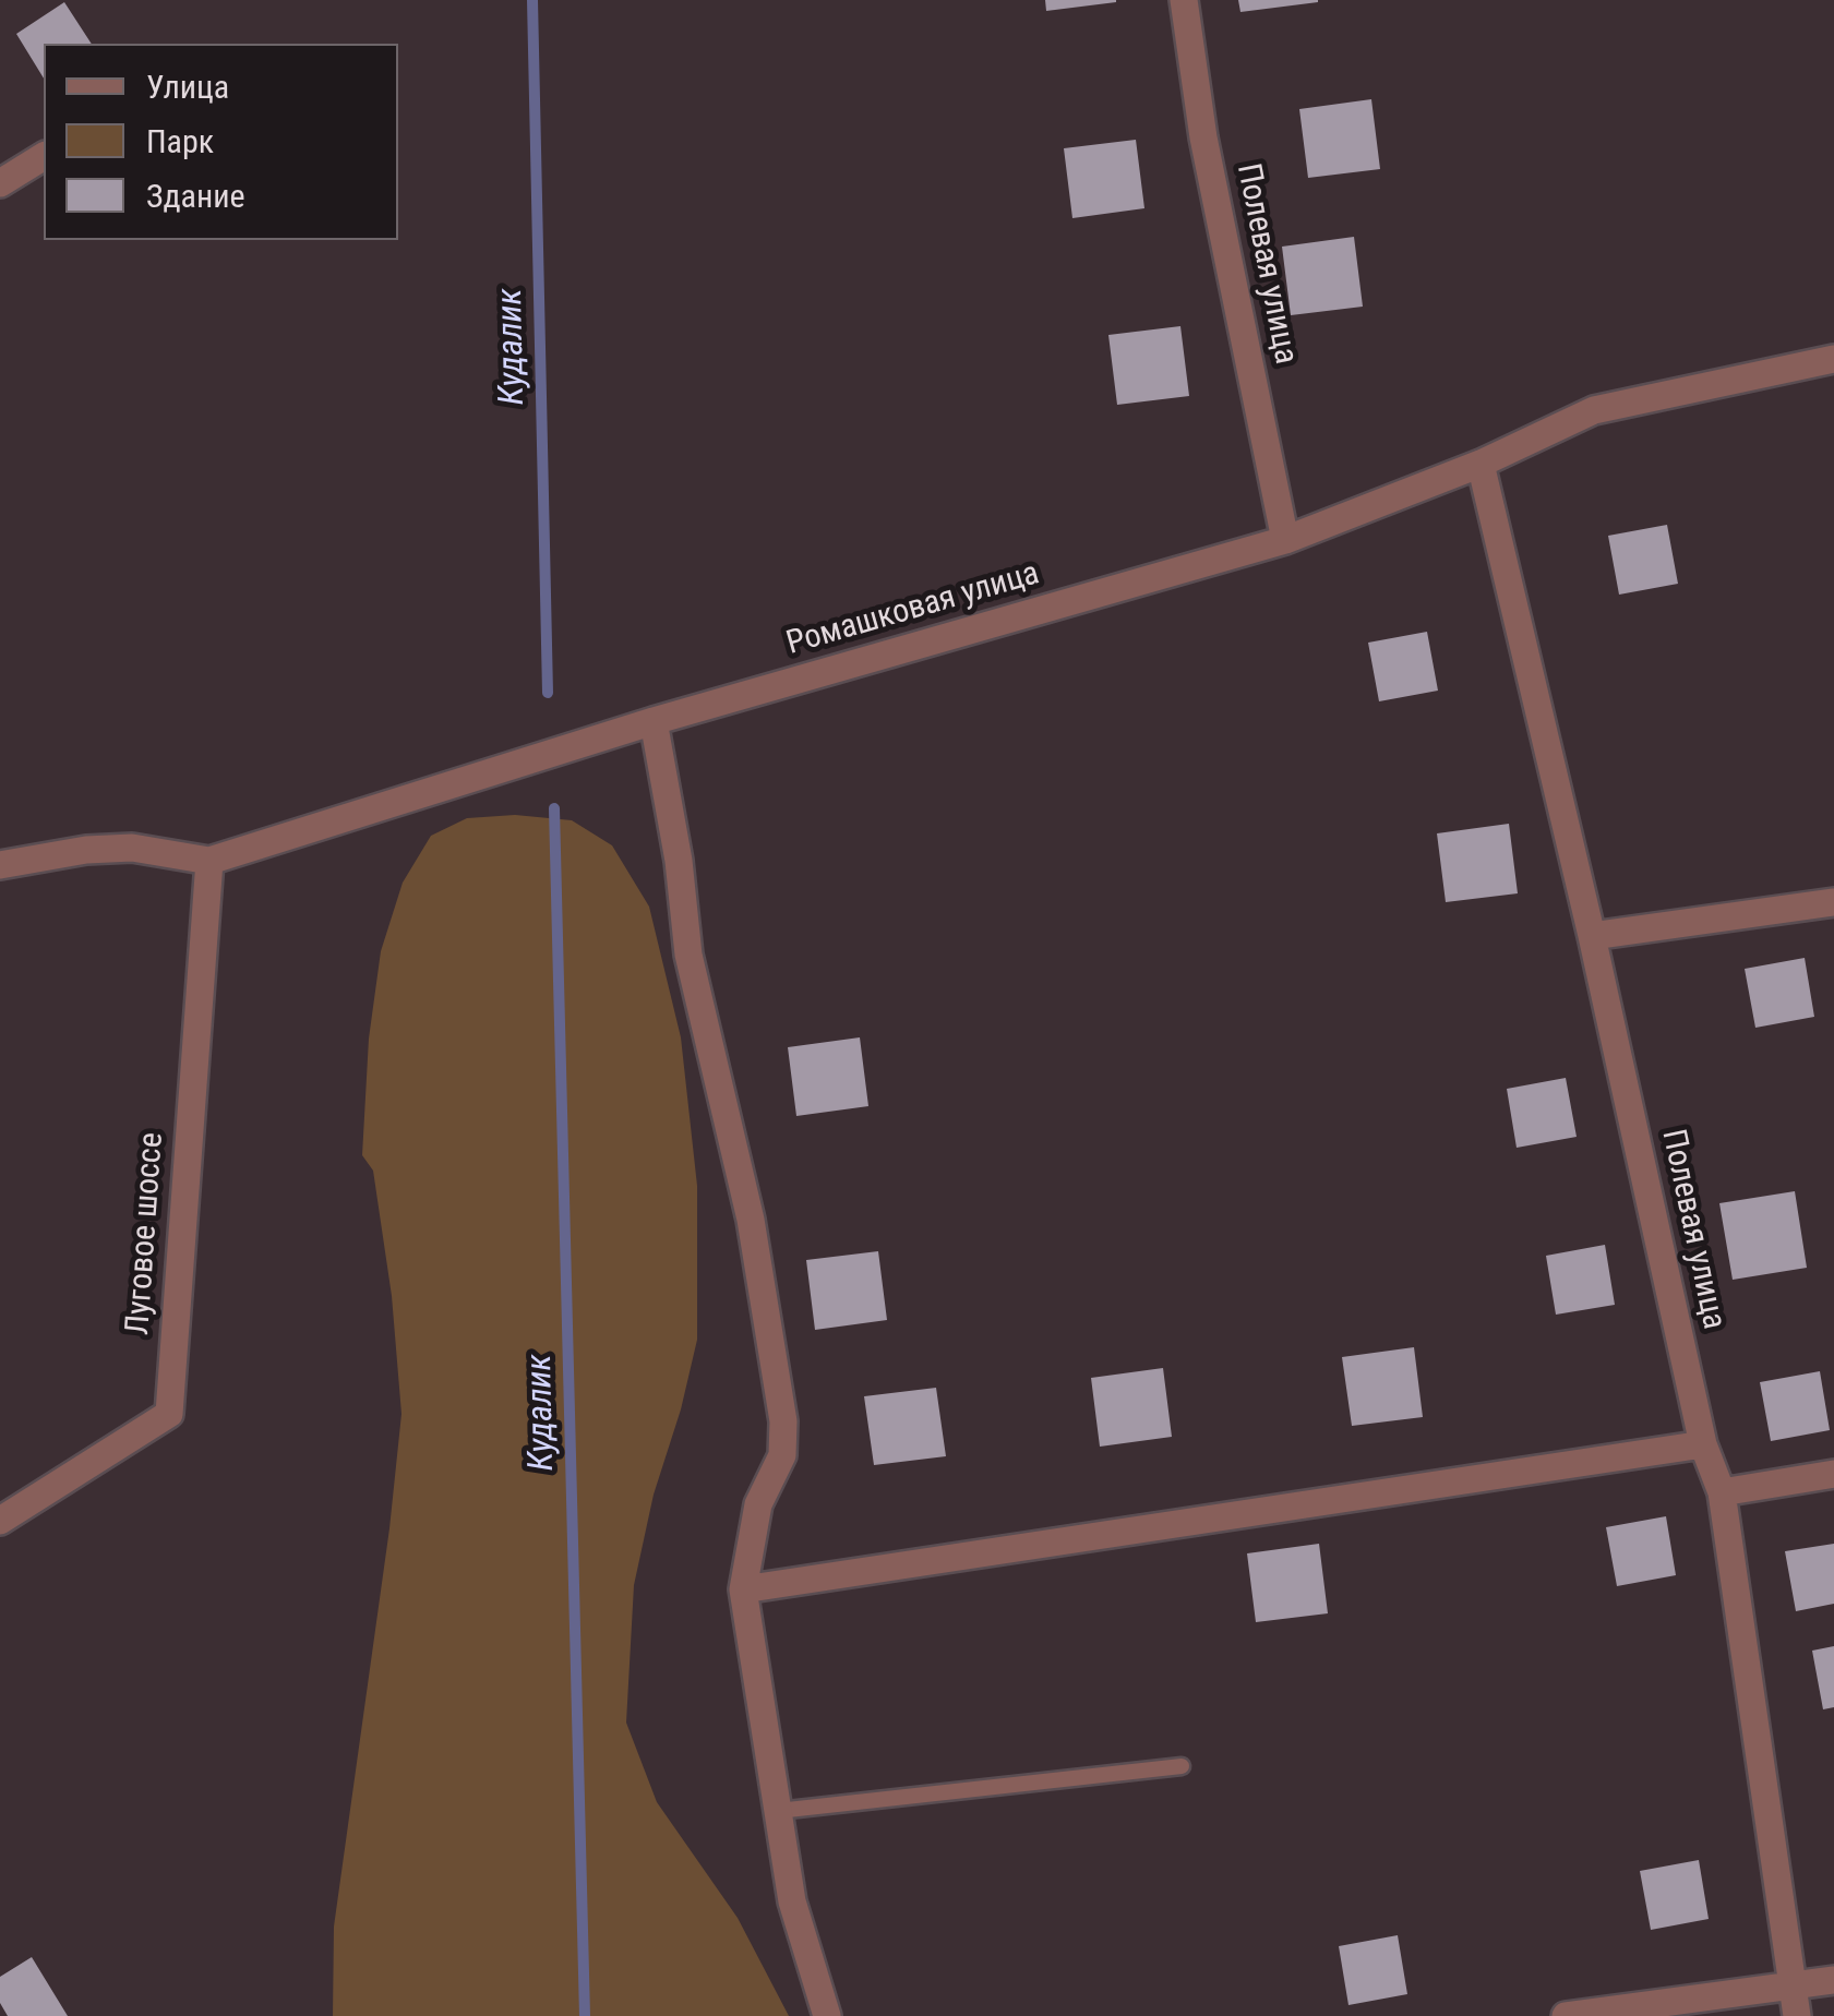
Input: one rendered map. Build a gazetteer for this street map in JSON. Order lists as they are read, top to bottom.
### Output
{
  "streets": {
    "street": ["Полевая улица", "Ромашковая улица", "Луговое шоссе"]
  },
  "crossings": [
    ["Полевая улица", "Ромашковая улица"],
    ["Ромашковая улица", "Луговое шоссе"]
  ],
  "water": ["Кудалик"],
  "legend": ["Улица", "Парк", "Здание"]
}
